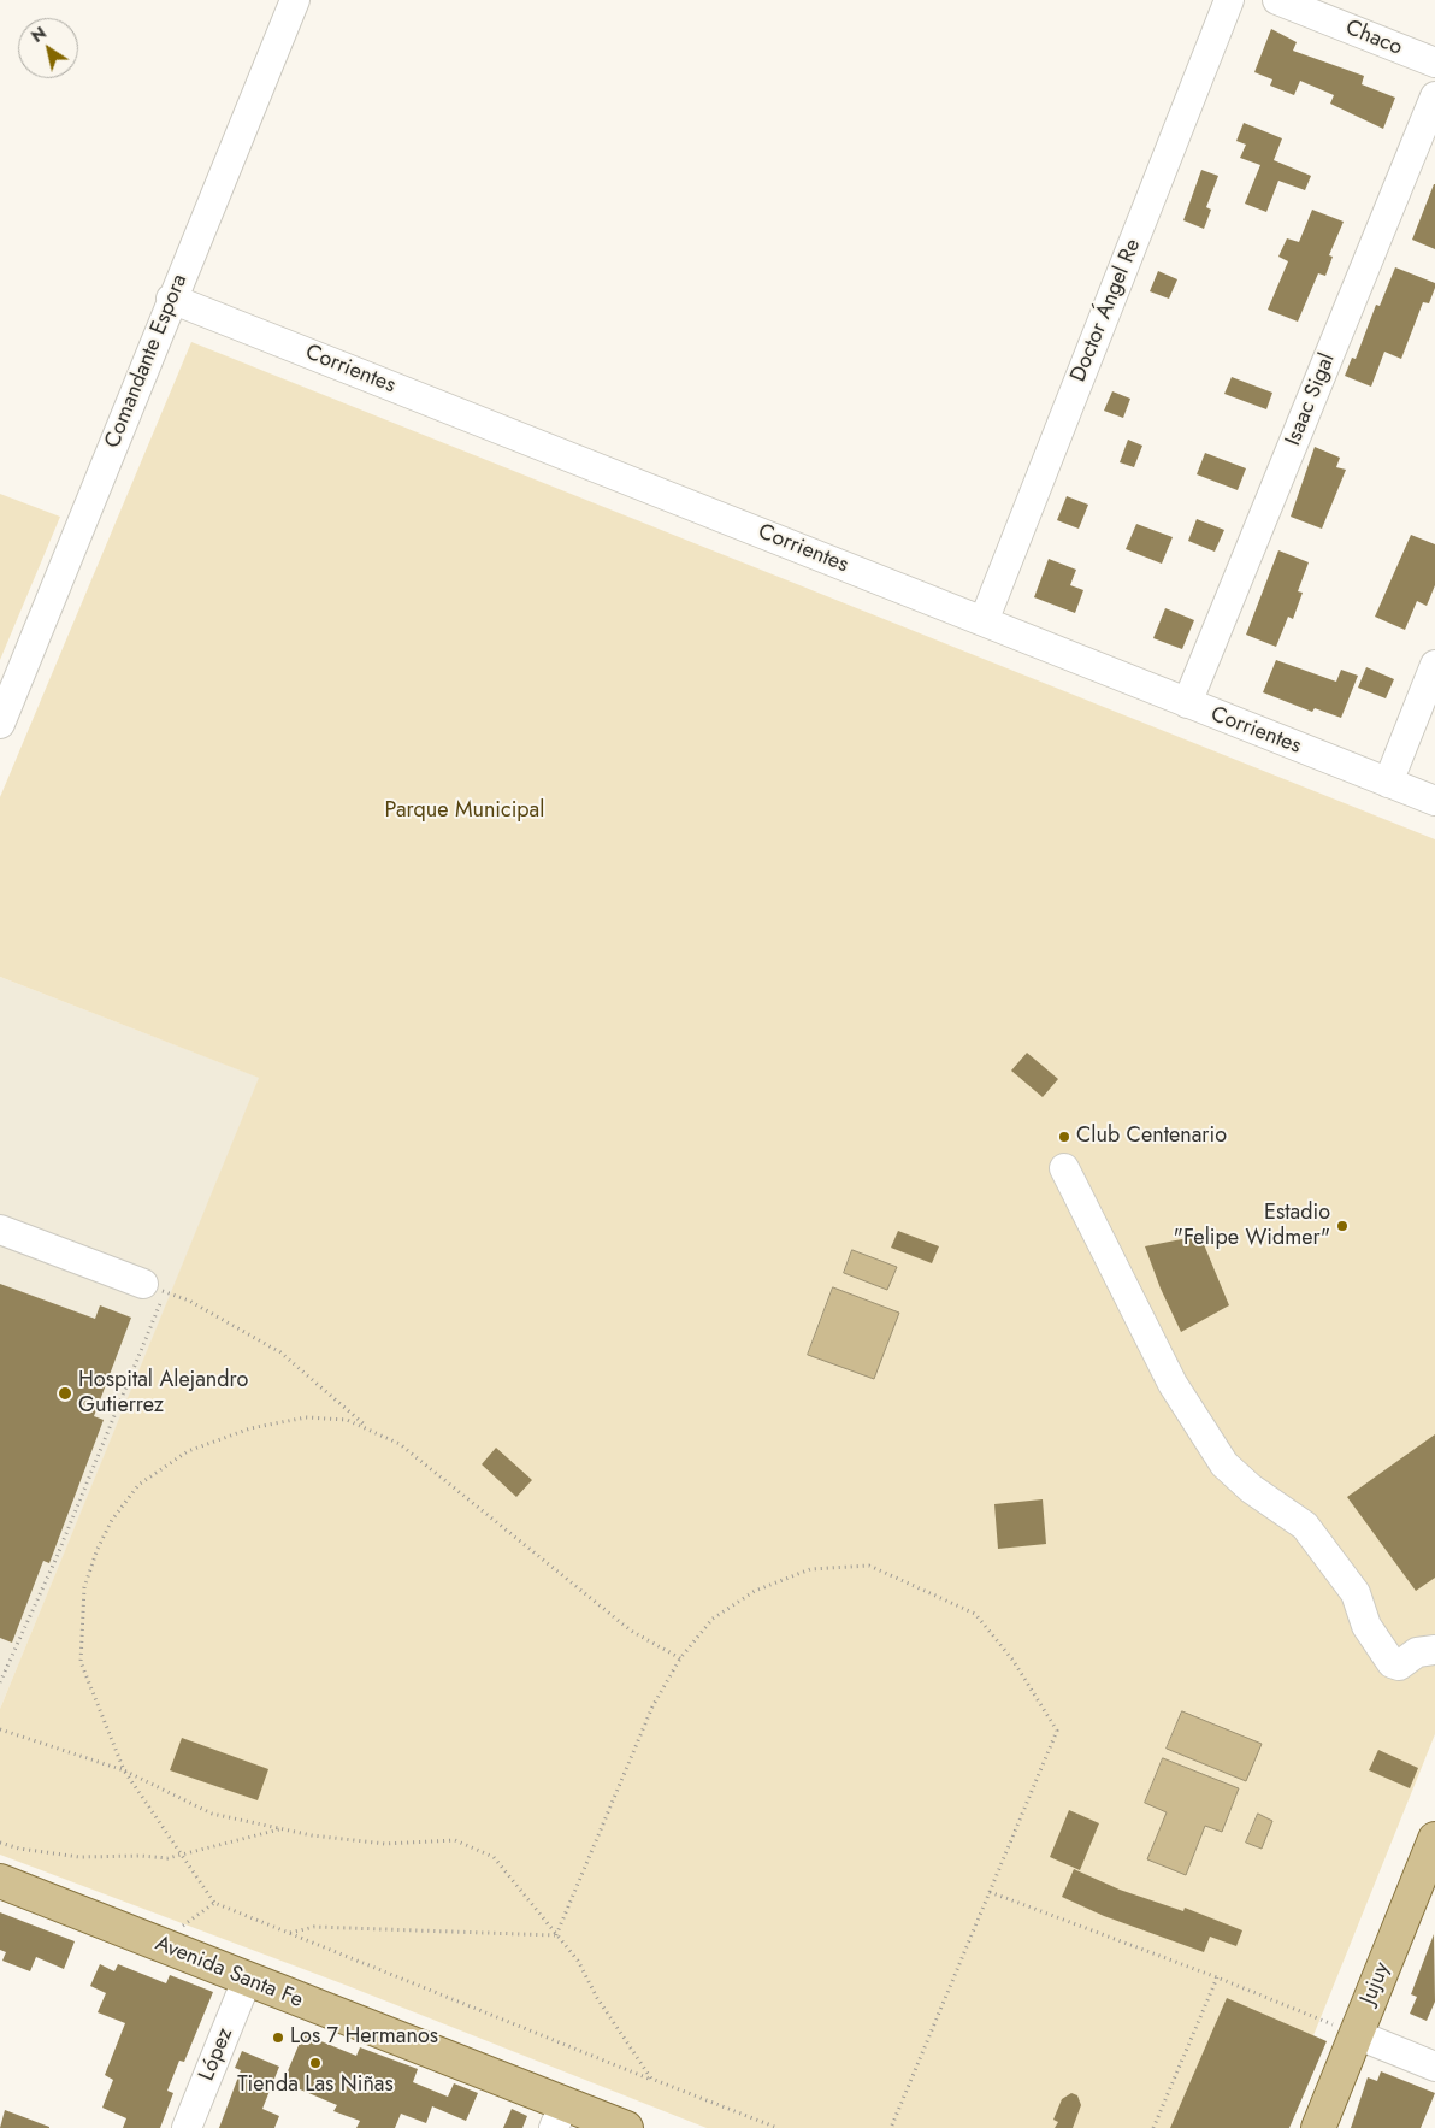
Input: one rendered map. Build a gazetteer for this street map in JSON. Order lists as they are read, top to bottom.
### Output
{
  "streets": {
    "main road": ["Avenida Santa Fe", "Jujuy"],
    "street": [
      "Chaco",
      "Doctor Ángel Re",
      "Comandante Espora",
      "Corrientes",
      "Isaac Sigal",
      "López"
    ]
  },
  "crossings": [
    ["Doctor Ángel Re", "Corrientes"],
    ["Comandante Espora", "Corrientes"],
    ["Corrientes", "Isaac Sigal"],
    ["Avenida Santa Fe", "López"]
  ],
  "parks": ["Parque Municipal"],
  "places": [
    "Club Centenario",
    "Estadio \"Felipe Widmer\"",
    "Hospital Alejandro Gutierrez",
    "Los 7 Hermanos",
    "Tienda Las Niñas"
  ],
  "north": "top left"
}
